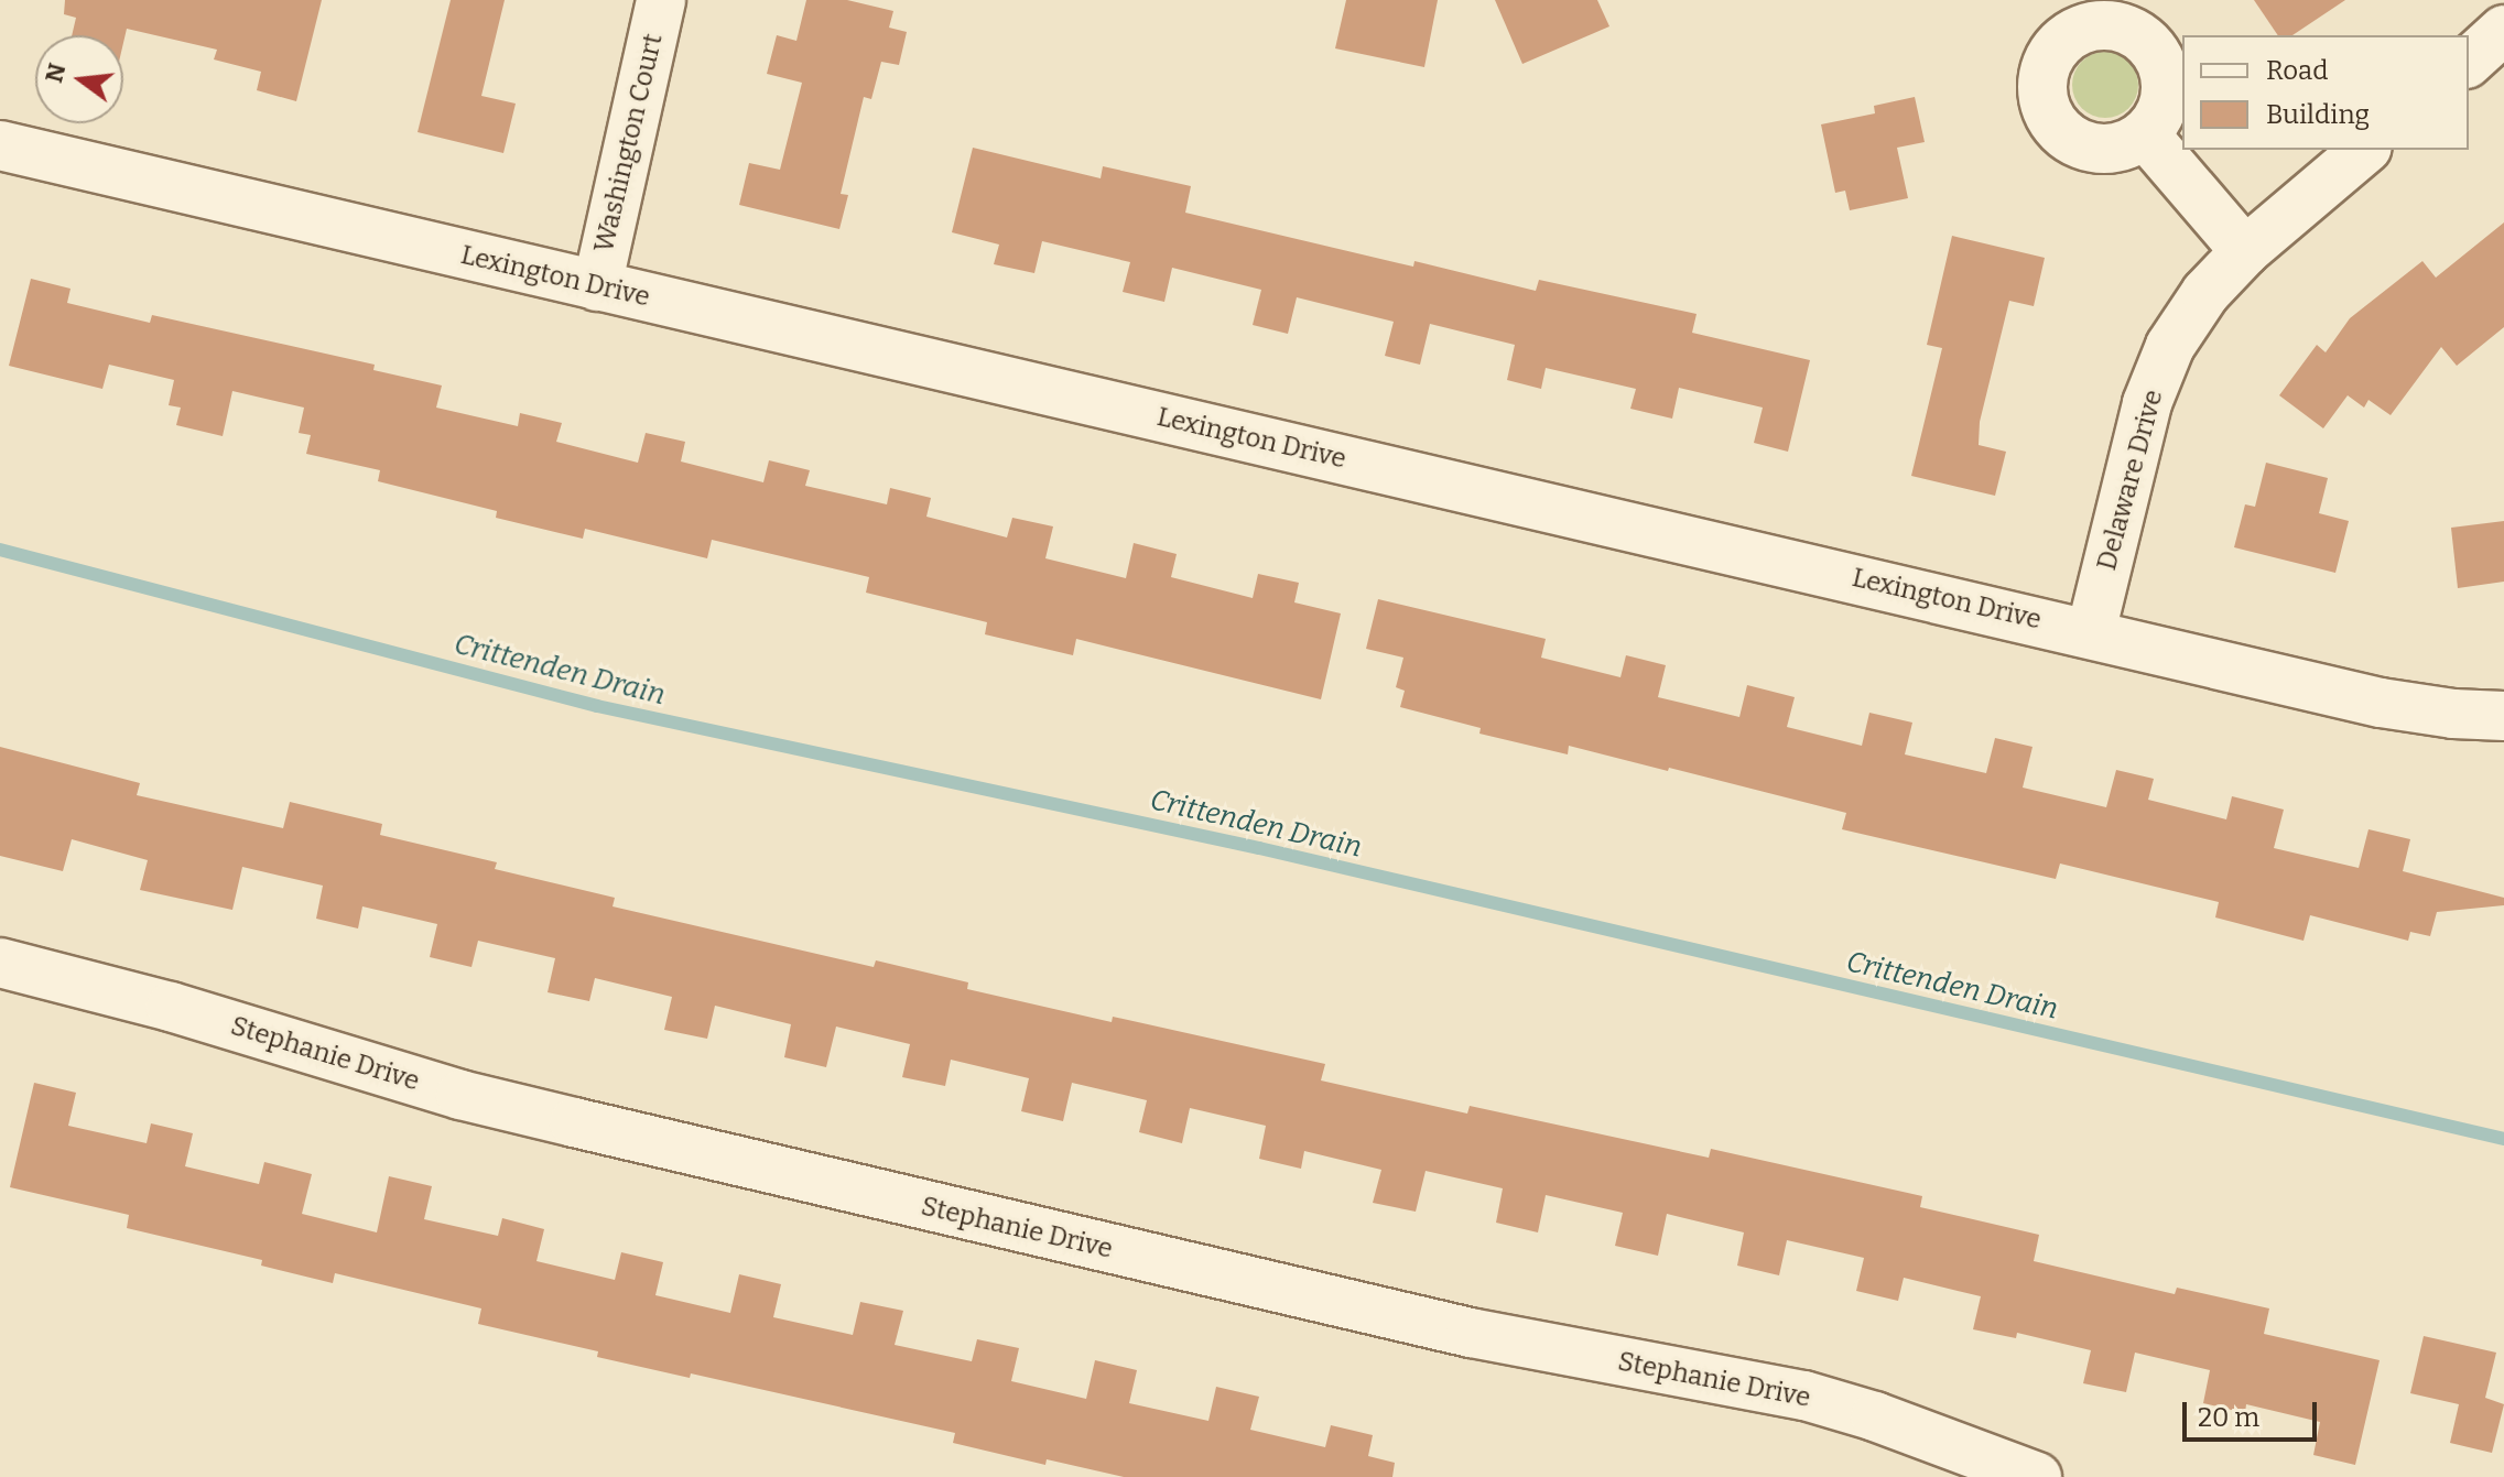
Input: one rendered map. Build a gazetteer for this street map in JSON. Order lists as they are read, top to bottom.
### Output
{
  "streets": {
    "street": [
      "Washington Court",
      "Lexington Drive",
      "Delaware Drive",
      "Stephanie Drive"
    ]
  },
  "crossings": [
    ["Washington Court", "Lexington Drive"],
    ["Lexington Drive", "Delaware Drive"]
  ],
  "water": ["Crittenden Drain"],
  "legend": ["Road", "Building"],
  "scale_bar": "20 m",
  "north": "left"
}
